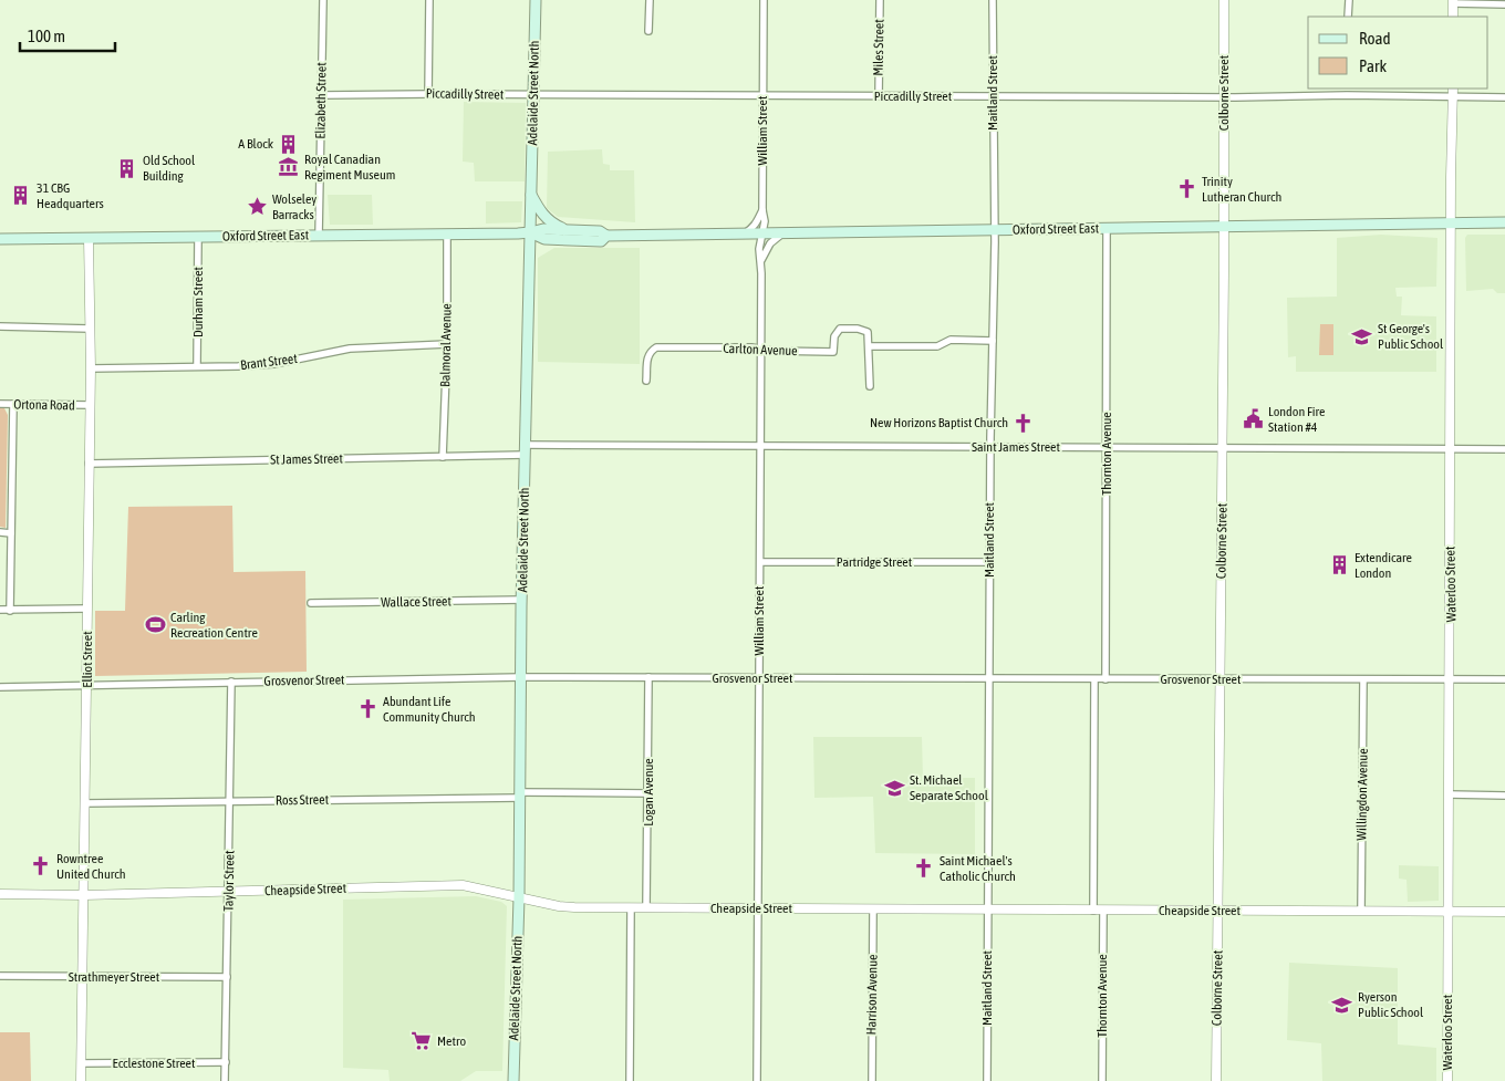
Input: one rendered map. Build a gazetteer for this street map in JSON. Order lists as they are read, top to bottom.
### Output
{
  "streets": {
    "main road": ["Adelaide Street North", "Oxford Street East"],
    "street": [
      "Miles Street",
      "Maitland Street",
      "Colborne Street",
      "Piccadilly Street",
      "Elizabeth Street",
      "William Street",
      "Durham Street",
      "Balmoral Avenue",
      "Carlton Avenue",
      "Brant Street",
      "Ortona Road",
      "Saint James Street",
      "Thornton Avenue",
      "St James Street",
      "Partridge Street",
      "Waterloo Street",
      "Wallace Street",
      "Elliot Street",
      "Grosvenor Street",
      "Logan Avenue",
      "Willingdon Avenue",
      "Ross Street",
      "Taylor Street",
      "Cheapside Street",
      "Strathmeyer Street",
      "Harrison Avenue",
      "Ecclestone Street"
    ]
  },
  "crossings": [
    ["Miles Street", "Piccadilly Street"],
    ["Adelaide Street North", "Piccadilly Street"],
    ["Adelaide Street North", "Oxford Street East"],
    ["Adelaide Street North", "Saint James Street"],
    ["Adelaide Street North", "St James Street"],
    ["Adelaide Street North", "Wallace Street"],
    ["Adelaide Street North", "Grosvenor Street"],
    ["Adelaide Street North", "Ross Street"],
    ["Adelaide Street North", "Cheapside Street"],
    ["Maitland Street", "Piccadilly Street"],
    ["Maitland Street", "Oxford Street East"],
    ["Maitland Street", "Saint James Street"],
    ["Maitland Street", "Partridge Street"],
    ["Maitland Street", "Grosvenor Street"],
    ["Maitland Street", "Cheapside Street"],
    ["Colborne Street", "Piccadilly Street"],
    ["Colborne Street", "Oxford Street East"],
    ["Colborne Street", "Saint James Street"],
    ["Colborne Street", "Grosvenor Street"],
    ["Colborne Street", "Cheapside Street"],
    ["Piccadilly Street", "Elizabeth Street"],
    ["Piccadilly Street", "William Street"],
    ["Piccadilly Street", "Waterloo Street"],
    ["Elizabeth Street", "Oxford Street East"],
    ["William Street", "Oxford Street East"],
    ["William Street", "Carlton Avenue"],
    ["William Street", "Saint James Street"],
    ["William Street", "Partridge Street"],
    ["William Street", "Grosvenor Street"],
    ["William Street", "Cheapside Street"],
    ["Oxford Street East", "Durham Street"],
    ["Oxford Street East", "Balmoral Avenue"],
    ["Oxford Street East", "Thornton Avenue"],
    ["Oxford Street East", "Waterloo Street"],
    ["Oxford Street East", "Elliot Street"],
    ["Durham Street", "Brant Street"],
    ["Balmoral Avenue", "Brant Street"],
    ["Balmoral Avenue", "St James Street"],
    ["Brant Street", "Elliot Street"],
    ["Ortona Road", "Elliot Street"],
    ["Saint James Street", "Thornton Avenue"],
    ["Saint James Street", "Waterloo Street"],
    ["Thornton Avenue", "Grosvenor Street"],
    ["Thornton Avenue", "Cheapside Street"],
    ["St James Street", "Elliot Street"],
    ["Waterloo Street", "Grosvenor Street"],
    ["Waterloo Street", "Cheapside Street"],
    ["Elliot Street", "Grosvenor Street"],
    ["Elliot Street", "Ross Street"],
    ["Elliot Street", "Cheapside Street"],
    ["Elliot Street", "Strathmeyer Street"],
    ["Elliot Street", "Ecclestone Street"],
    ["Grosvenor Street", "Logan Avenue"],
    ["Grosvenor Street", "Willingdon Avenue"],
    ["Grosvenor Street", "Taylor Street"],
    ["Logan Avenue", "Ross Street"],
    ["Logan Avenue", "Cheapside Street"],
    ["Willingdon Avenue", "Cheapside Street"],
    ["Ross Street", "Taylor Street"],
    ["Taylor Street", "Cheapside Street"],
    ["Taylor Street", "Strathmeyer Street"],
    ["Taylor Street", "Ecclestone Street"],
    ["Cheapside Street", "Harrison Avenue"]
  ],
  "places": {
    "building": [
      "A Block",
      "Old School Building",
      "31 CBG Headquarters",
      "Extendicare London"
    ],
    "museum": ["Royal Canadian Regiment Museum"],
    "church": [
      "Trinity Lutheran Church",
      "New Horizons Baptist Church",
      "Abundant Life Community Church",
      "Rowntree United Church",
      "Saint Michael's Catholic Church"
    ],
    "place": ["Wolseley Barracks"],
    "school or university": ["St George's Public School", "St. Michael Separate School", "Ryerson Public School"],
    "public building": ["London Fire Station #4"],
    "sports": ["Carling Recreation Centre"],
    "supermarket": ["Metro"]
  },
  "legend": ["Road", "Park"],
  "scale_bar": "100 m"
}
